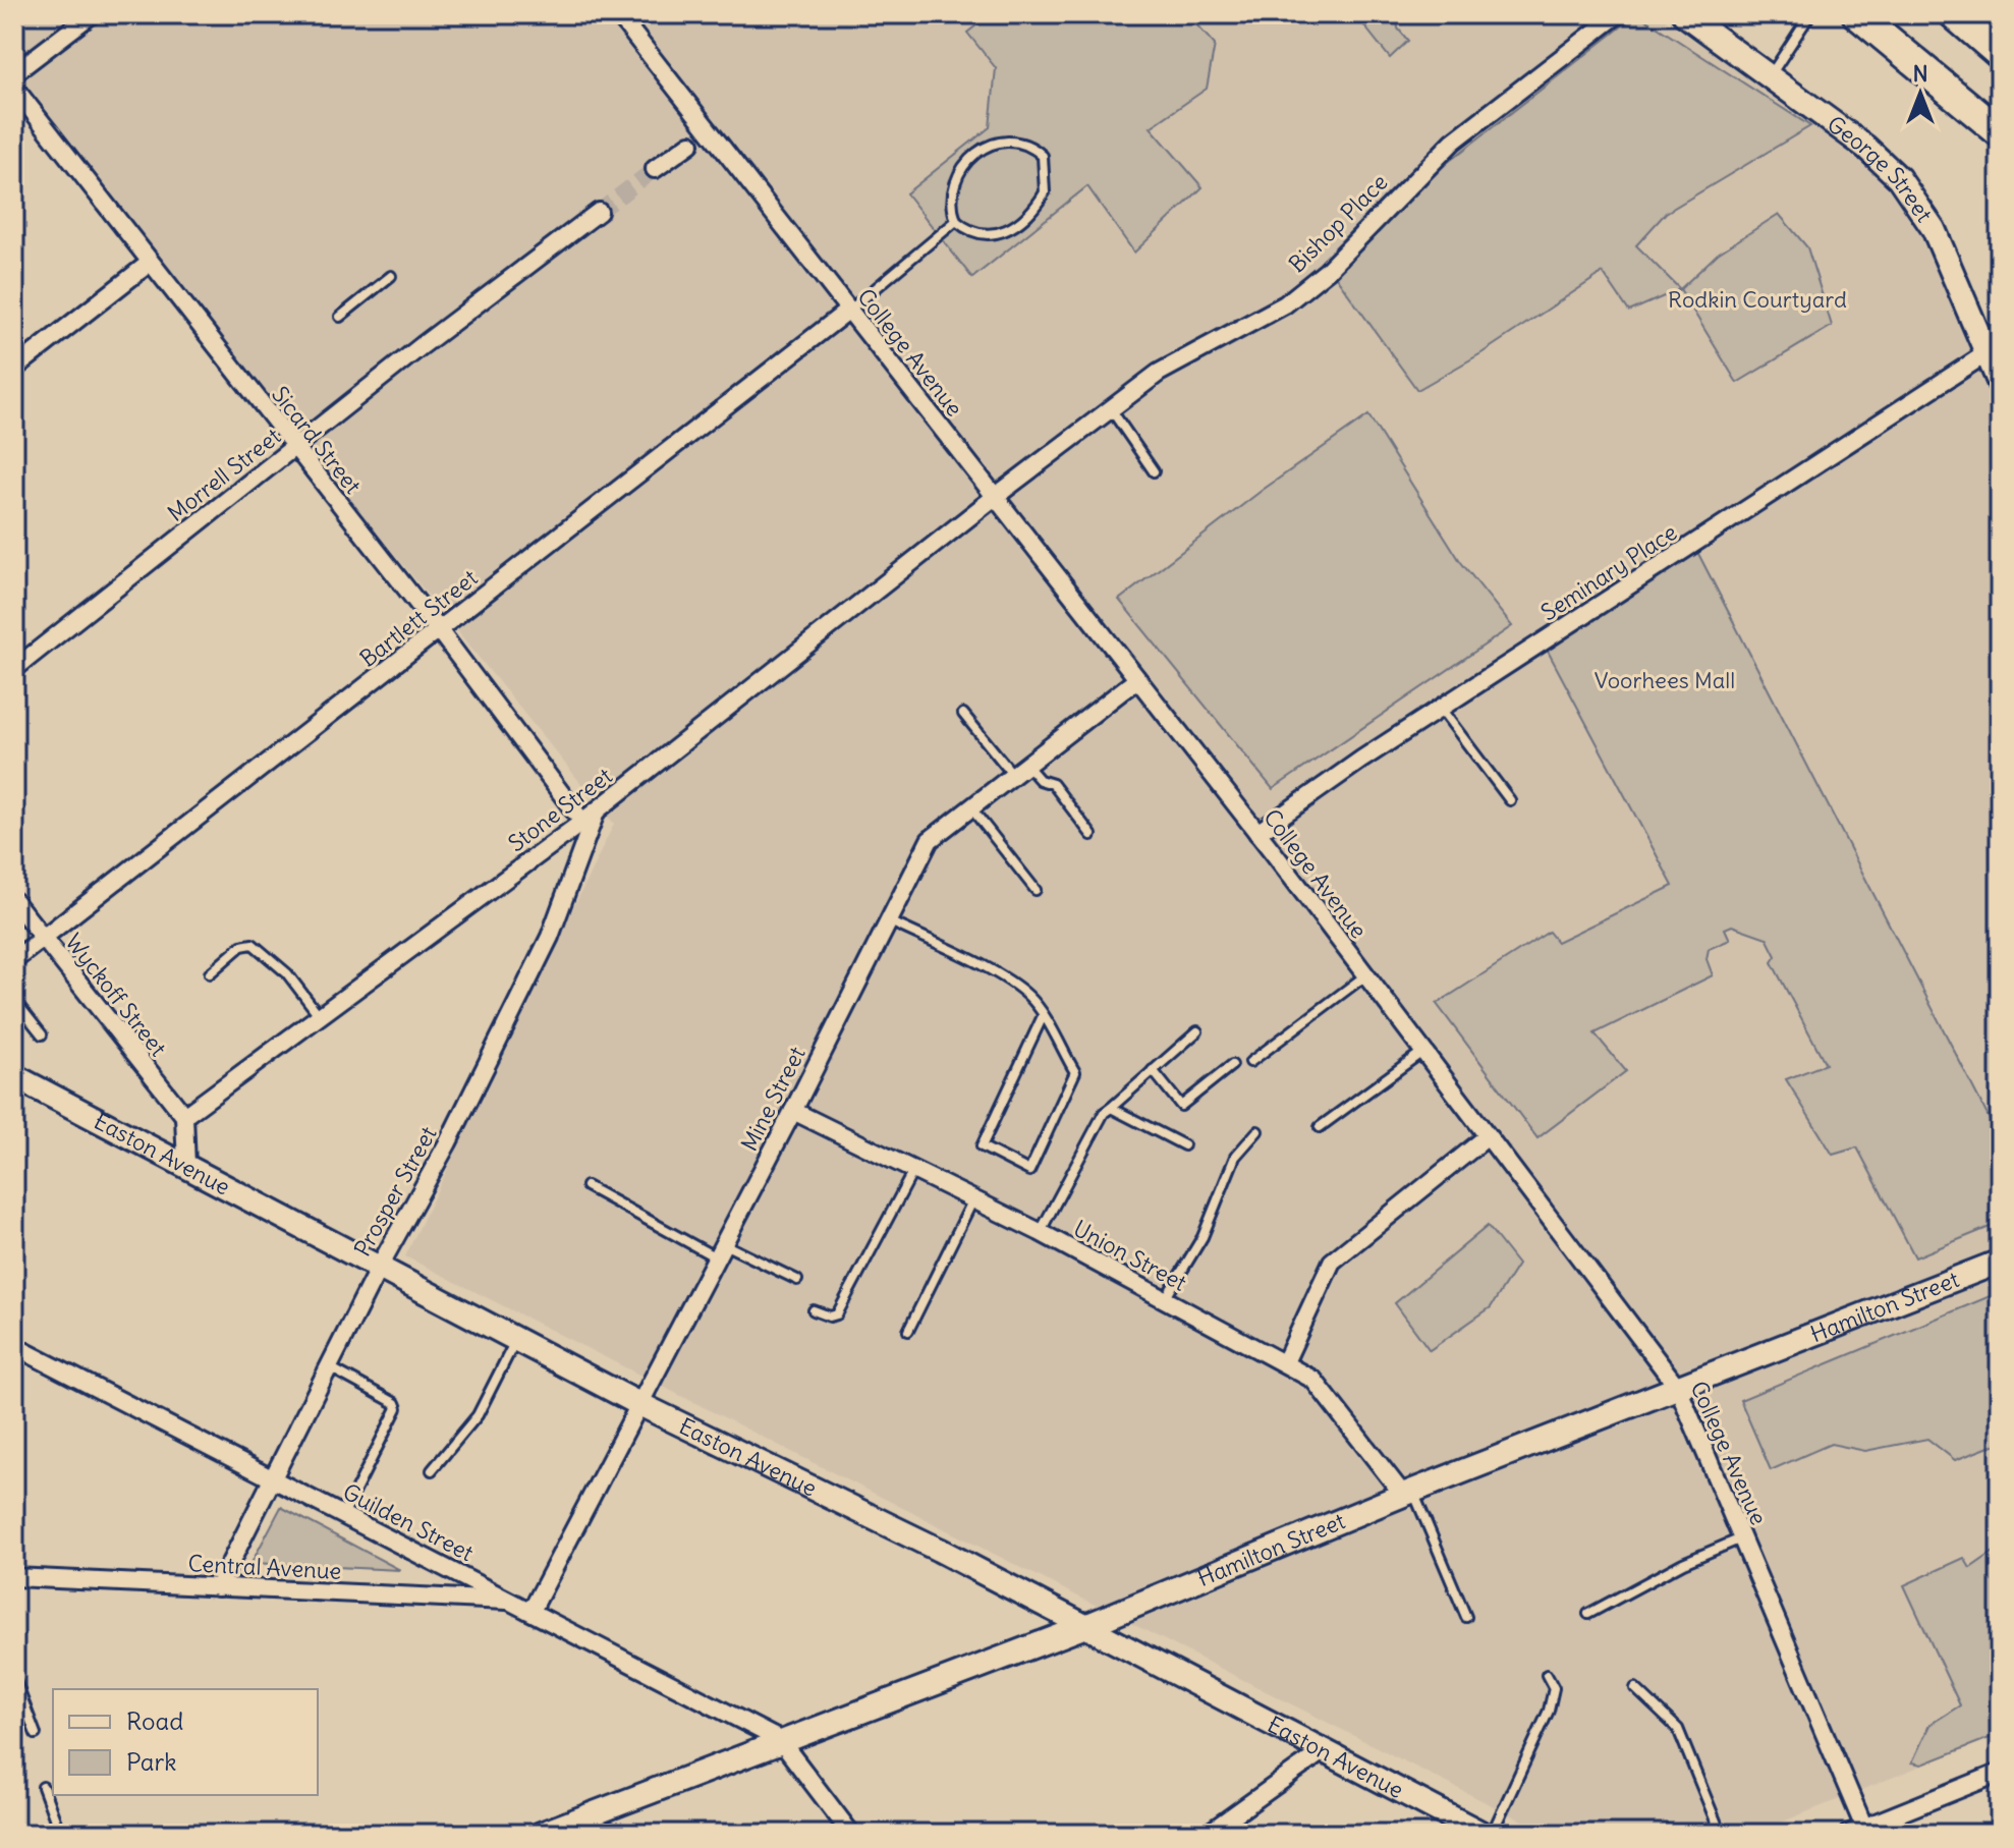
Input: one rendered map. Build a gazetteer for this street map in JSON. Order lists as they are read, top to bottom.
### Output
{
  "streets": {
    "street": [
      "George Street",
      "Bishop Place",
      "College Avenue",
      "Sicard Street",
      "Morrell Street",
      "Seminary Place",
      "Bartlett Street",
      "Stone Street",
      "Wyckoff Street",
      "Mine Street",
      "Easton Avenue",
      "Prosper Street",
      "Union Street",
      "Hamilton Street",
      "Guilden Street",
      "Central Avenue"
    ]
  },
  "crossings": [
    ["George Street", "Seminary Place"],
    ["Bishop Place", "College Avenue"],
    ["Bishop Place", "Stone Street"],
    ["College Avenue", "Seminary Place"],
    ["College Avenue", "Bartlett Street"],
    ["College Avenue", "Stone Street"],
    ["College Avenue", "Mine Street"],
    ["College Avenue", "Hamilton Street"],
    ["Sicard Street", "Morrell Street"],
    ["Sicard Street", "Bartlett Street"],
    ["Sicard Street", "Stone Street"],
    ["Sicard Street", "Prosper Street"],
    ["Bartlett Street", "Wyckoff Street"],
    ["Stone Street", "Wyckoff Street"],
    ["Stone Street", "Prosper Street"],
    ["Mine Street", "Easton Avenue"],
    ["Mine Street", "Union Street"],
    ["Mine Street", "Guilden Street"],
    ["Easton Avenue", "Prosper Street"],
    ["Easton Avenue", "Hamilton Street"],
    ["Prosper Street", "Guilden Street"],
    ["Prosper Street", "Central Avenue"],
    ["Union Street", "Hamilton Street"],
    ["Hamilton Street", "Guilden Street"],
    ["Guilden Street", "Central Avenue"]
  ],
  "parks": ["Rodkin Courtyard", "Voorhees Mall"],
  "legend": ["Road", "Park"],
  "north": "top"
}
